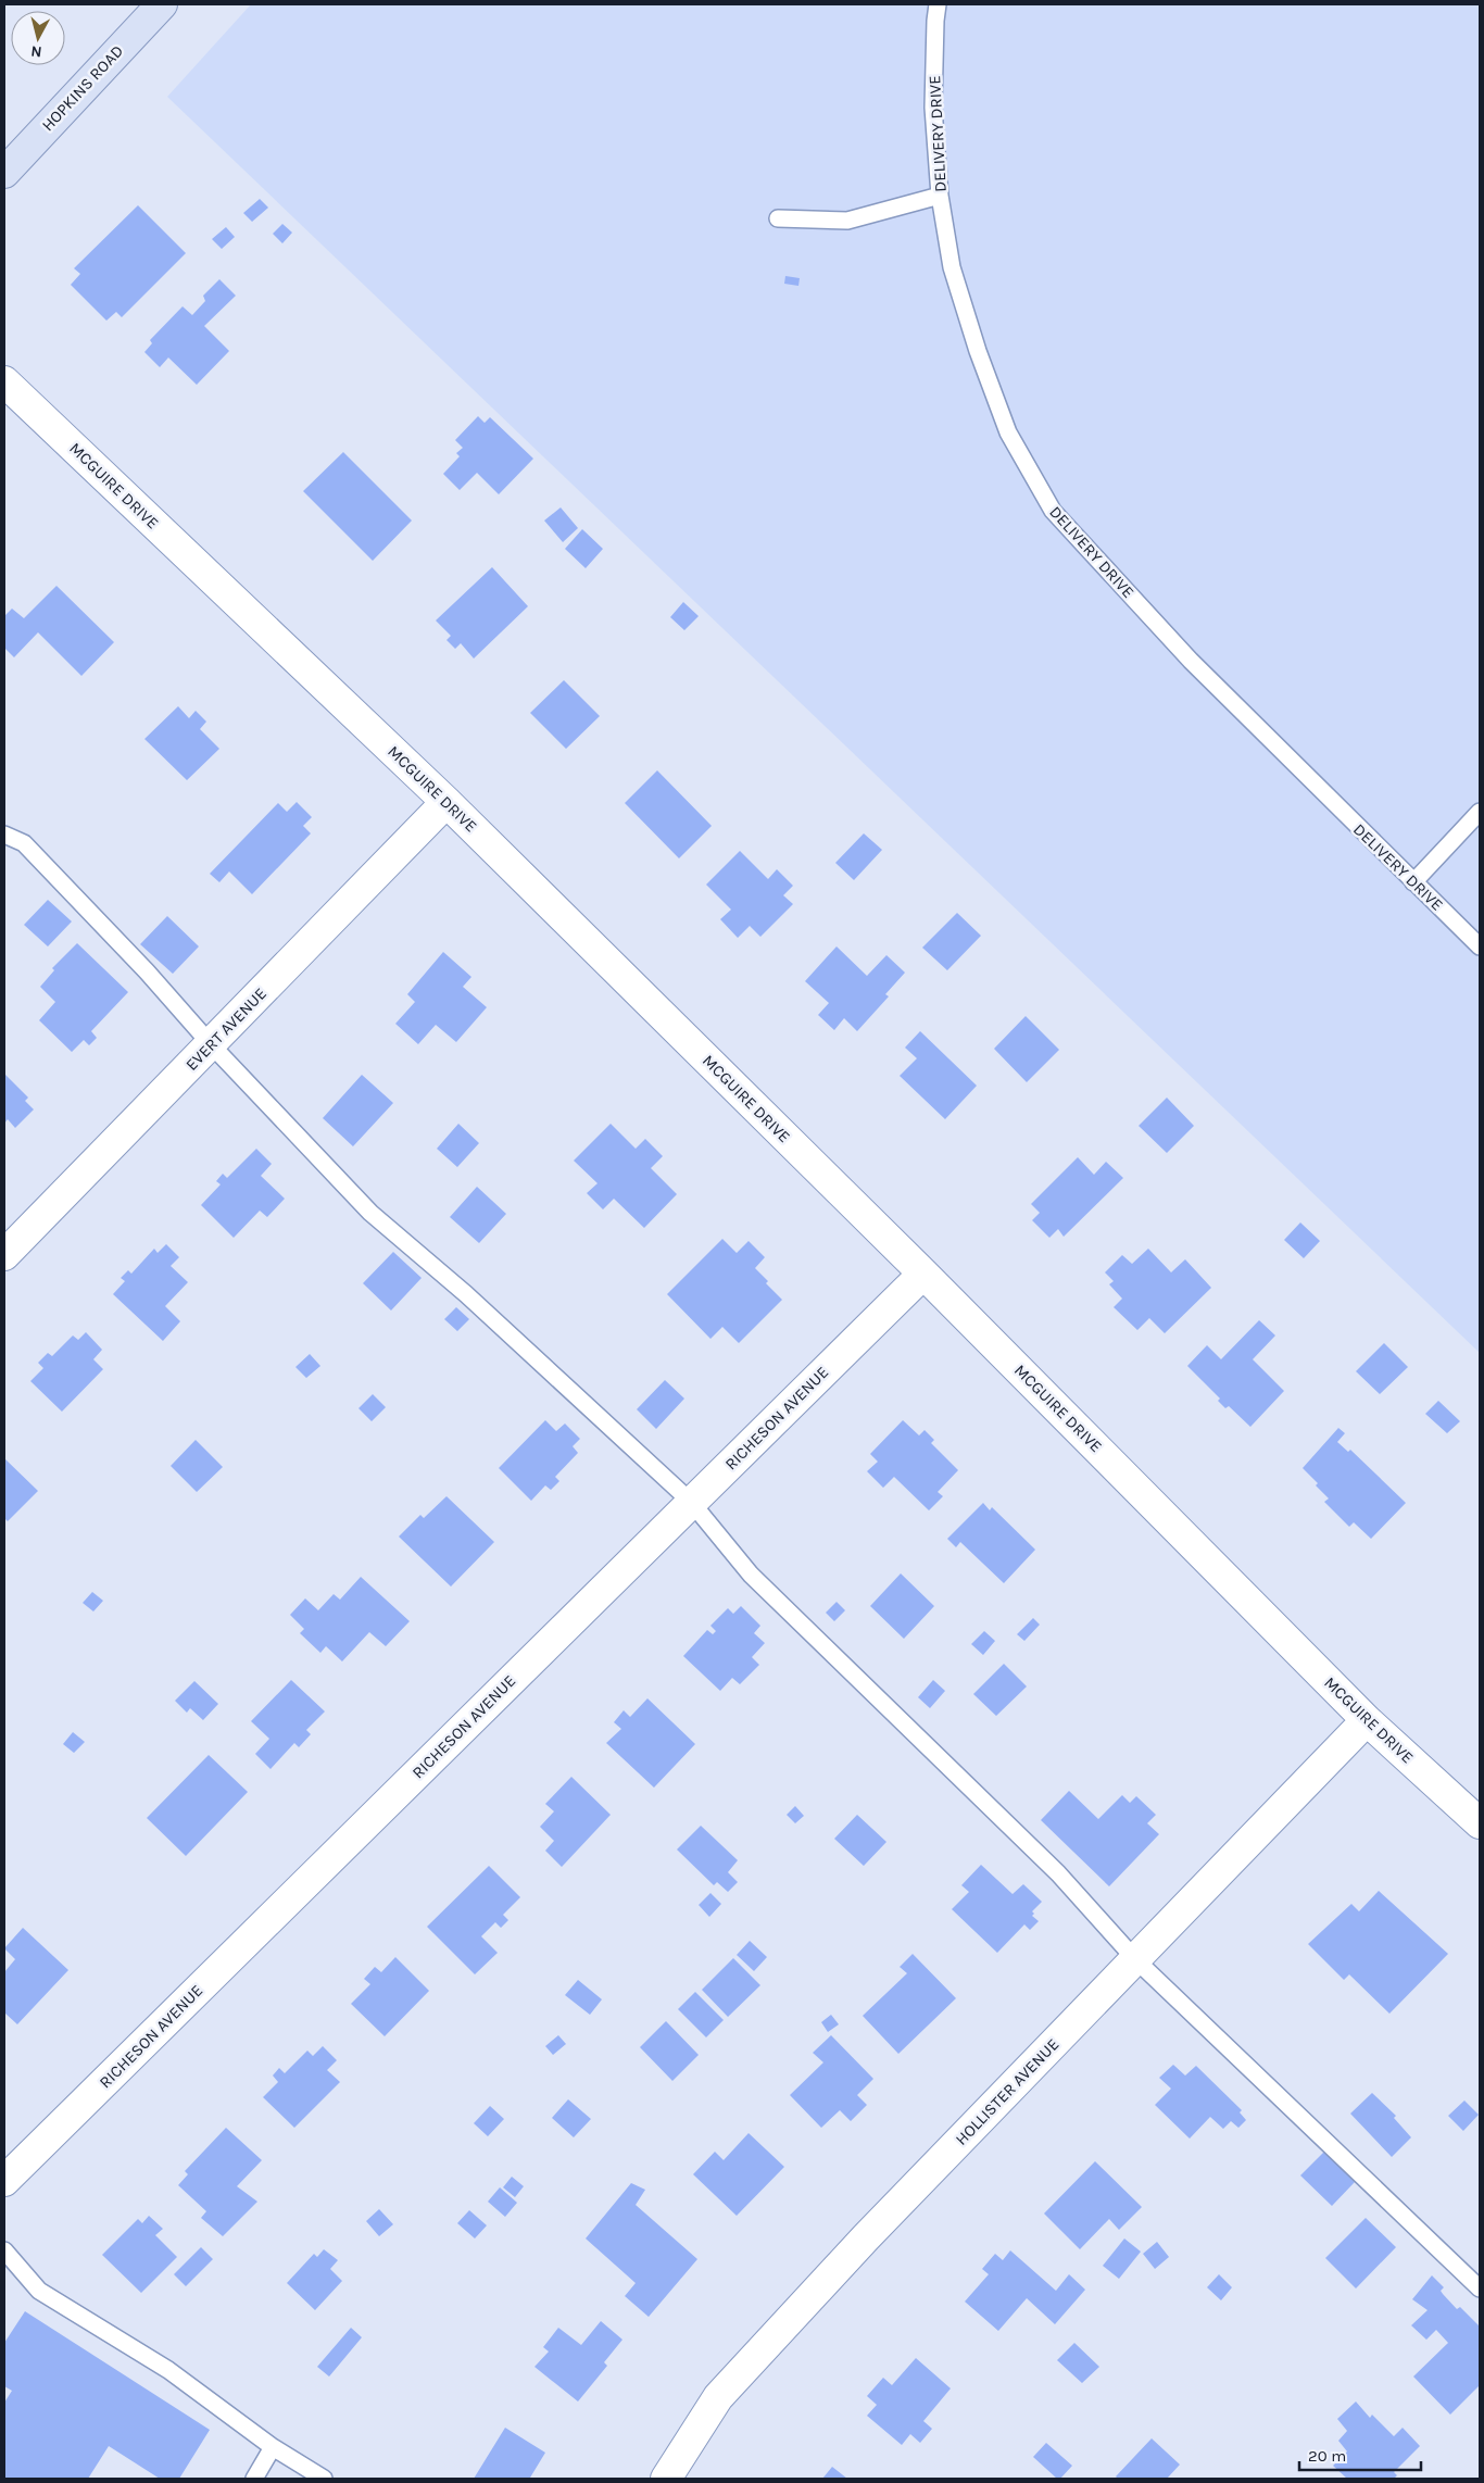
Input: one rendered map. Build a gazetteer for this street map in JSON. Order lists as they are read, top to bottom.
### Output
{
  "streets": {
    "main road": ["HOPKINS ROAD"],
    "street": [
      "MCGUIRE DRIVE",
      "EVERT AVENUE",
      "RICHESON AVENUE",
      "HOLLISTER AVENUE"
    ],
    "lane": ["DELIVERY DRIVE"]
  },
  "crossings": [
    ["MCGUIRE DRIVE", "EVERT AVENUE"],
    ["MCGUIRE DRIVE", "RICHESON AVENUE"],
    ["MCGUIRE DRIVE", "HOLLISTER AVENUE"]
  ],
  "scale_bar": "20 m",
  "north": "bottom"
}
